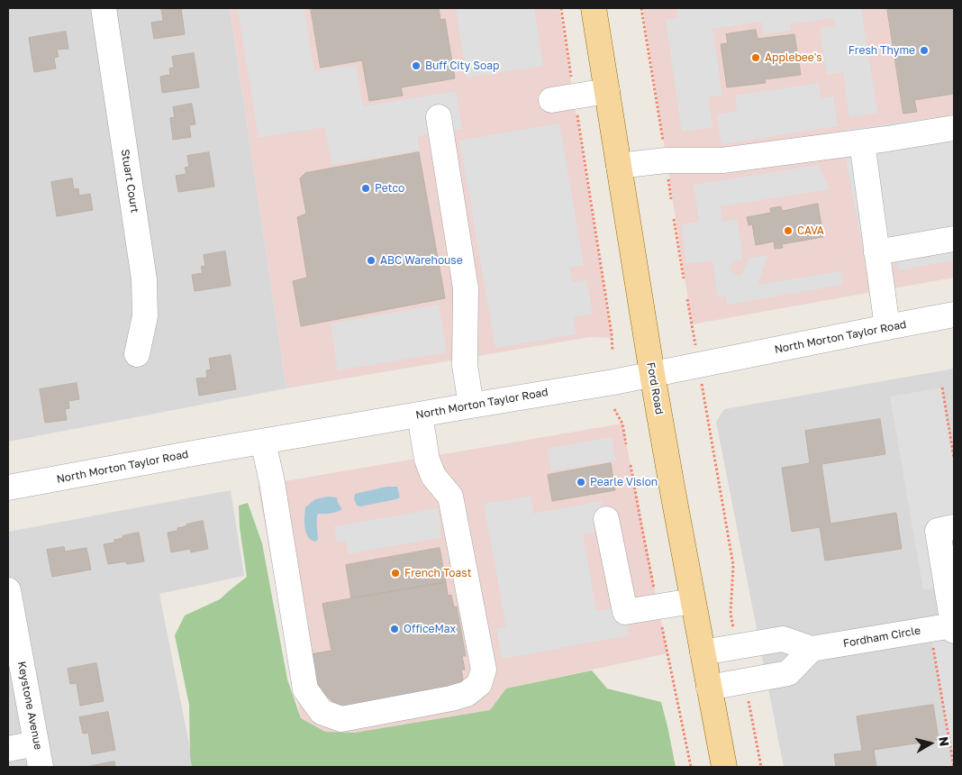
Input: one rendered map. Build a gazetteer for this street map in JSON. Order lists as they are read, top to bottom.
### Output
{
  "streets": {
    "main road": ["Ford Road"],
    "street": [
      "Stuart Court",
      "North Morton Taylor Road",
      "Fordham Circle",
      "Keystone Avenue"
    ]
  },
  "crossings": [
    ["North Morton Taylor Road", "Ford Road"],
    ["Ford Road", "Fordham Circle"]
  ],
  "places": [
    "Fresh Thyme",
    "Applebee's",
    "Buff City Soap",
    "Petco",
    "CAVA",
    "ABC Warehouse",
    "Pearle Vision",
    "French Toast",
    "OfficeMax"
  ],
  "north": "right"
}
